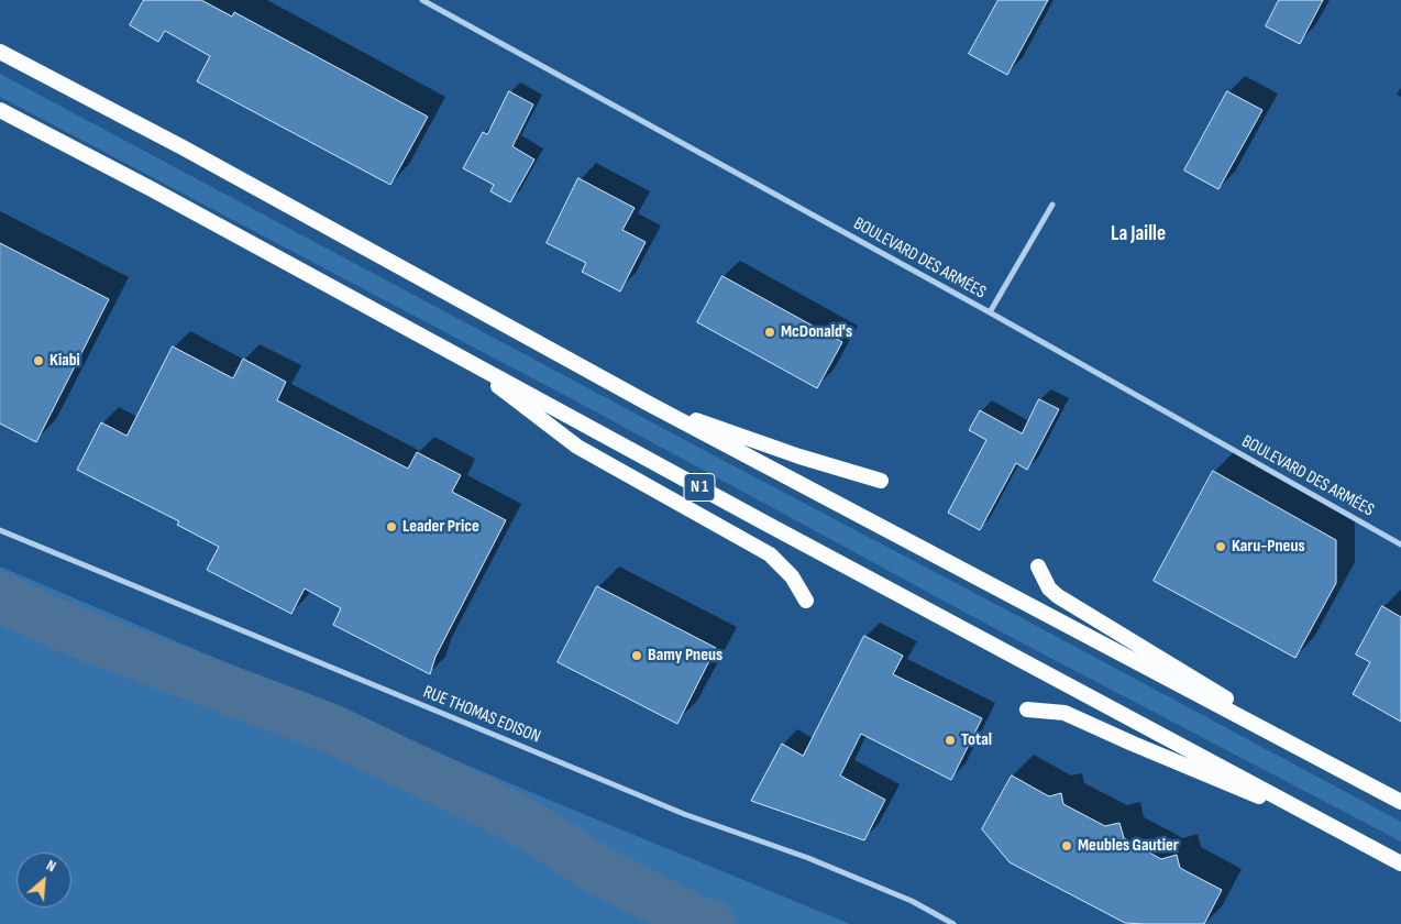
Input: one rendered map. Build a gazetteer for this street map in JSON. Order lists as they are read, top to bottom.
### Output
{
  "streets": {
    "highway": ["N 1"],
    "street": ["BOULEVARD DES ARMÉES", "RUE THOMAS EDISON"]
  },
  "districts": ["La Jaille"],
  "places": [
    "McDonald's",
    "Kiabi",
    "Leader Price",
    "Karu-Pneus",
    "Bamy Pneus",
    "Total",
    "Meubles Gautier"
  ],
  "north": "top right"
}
